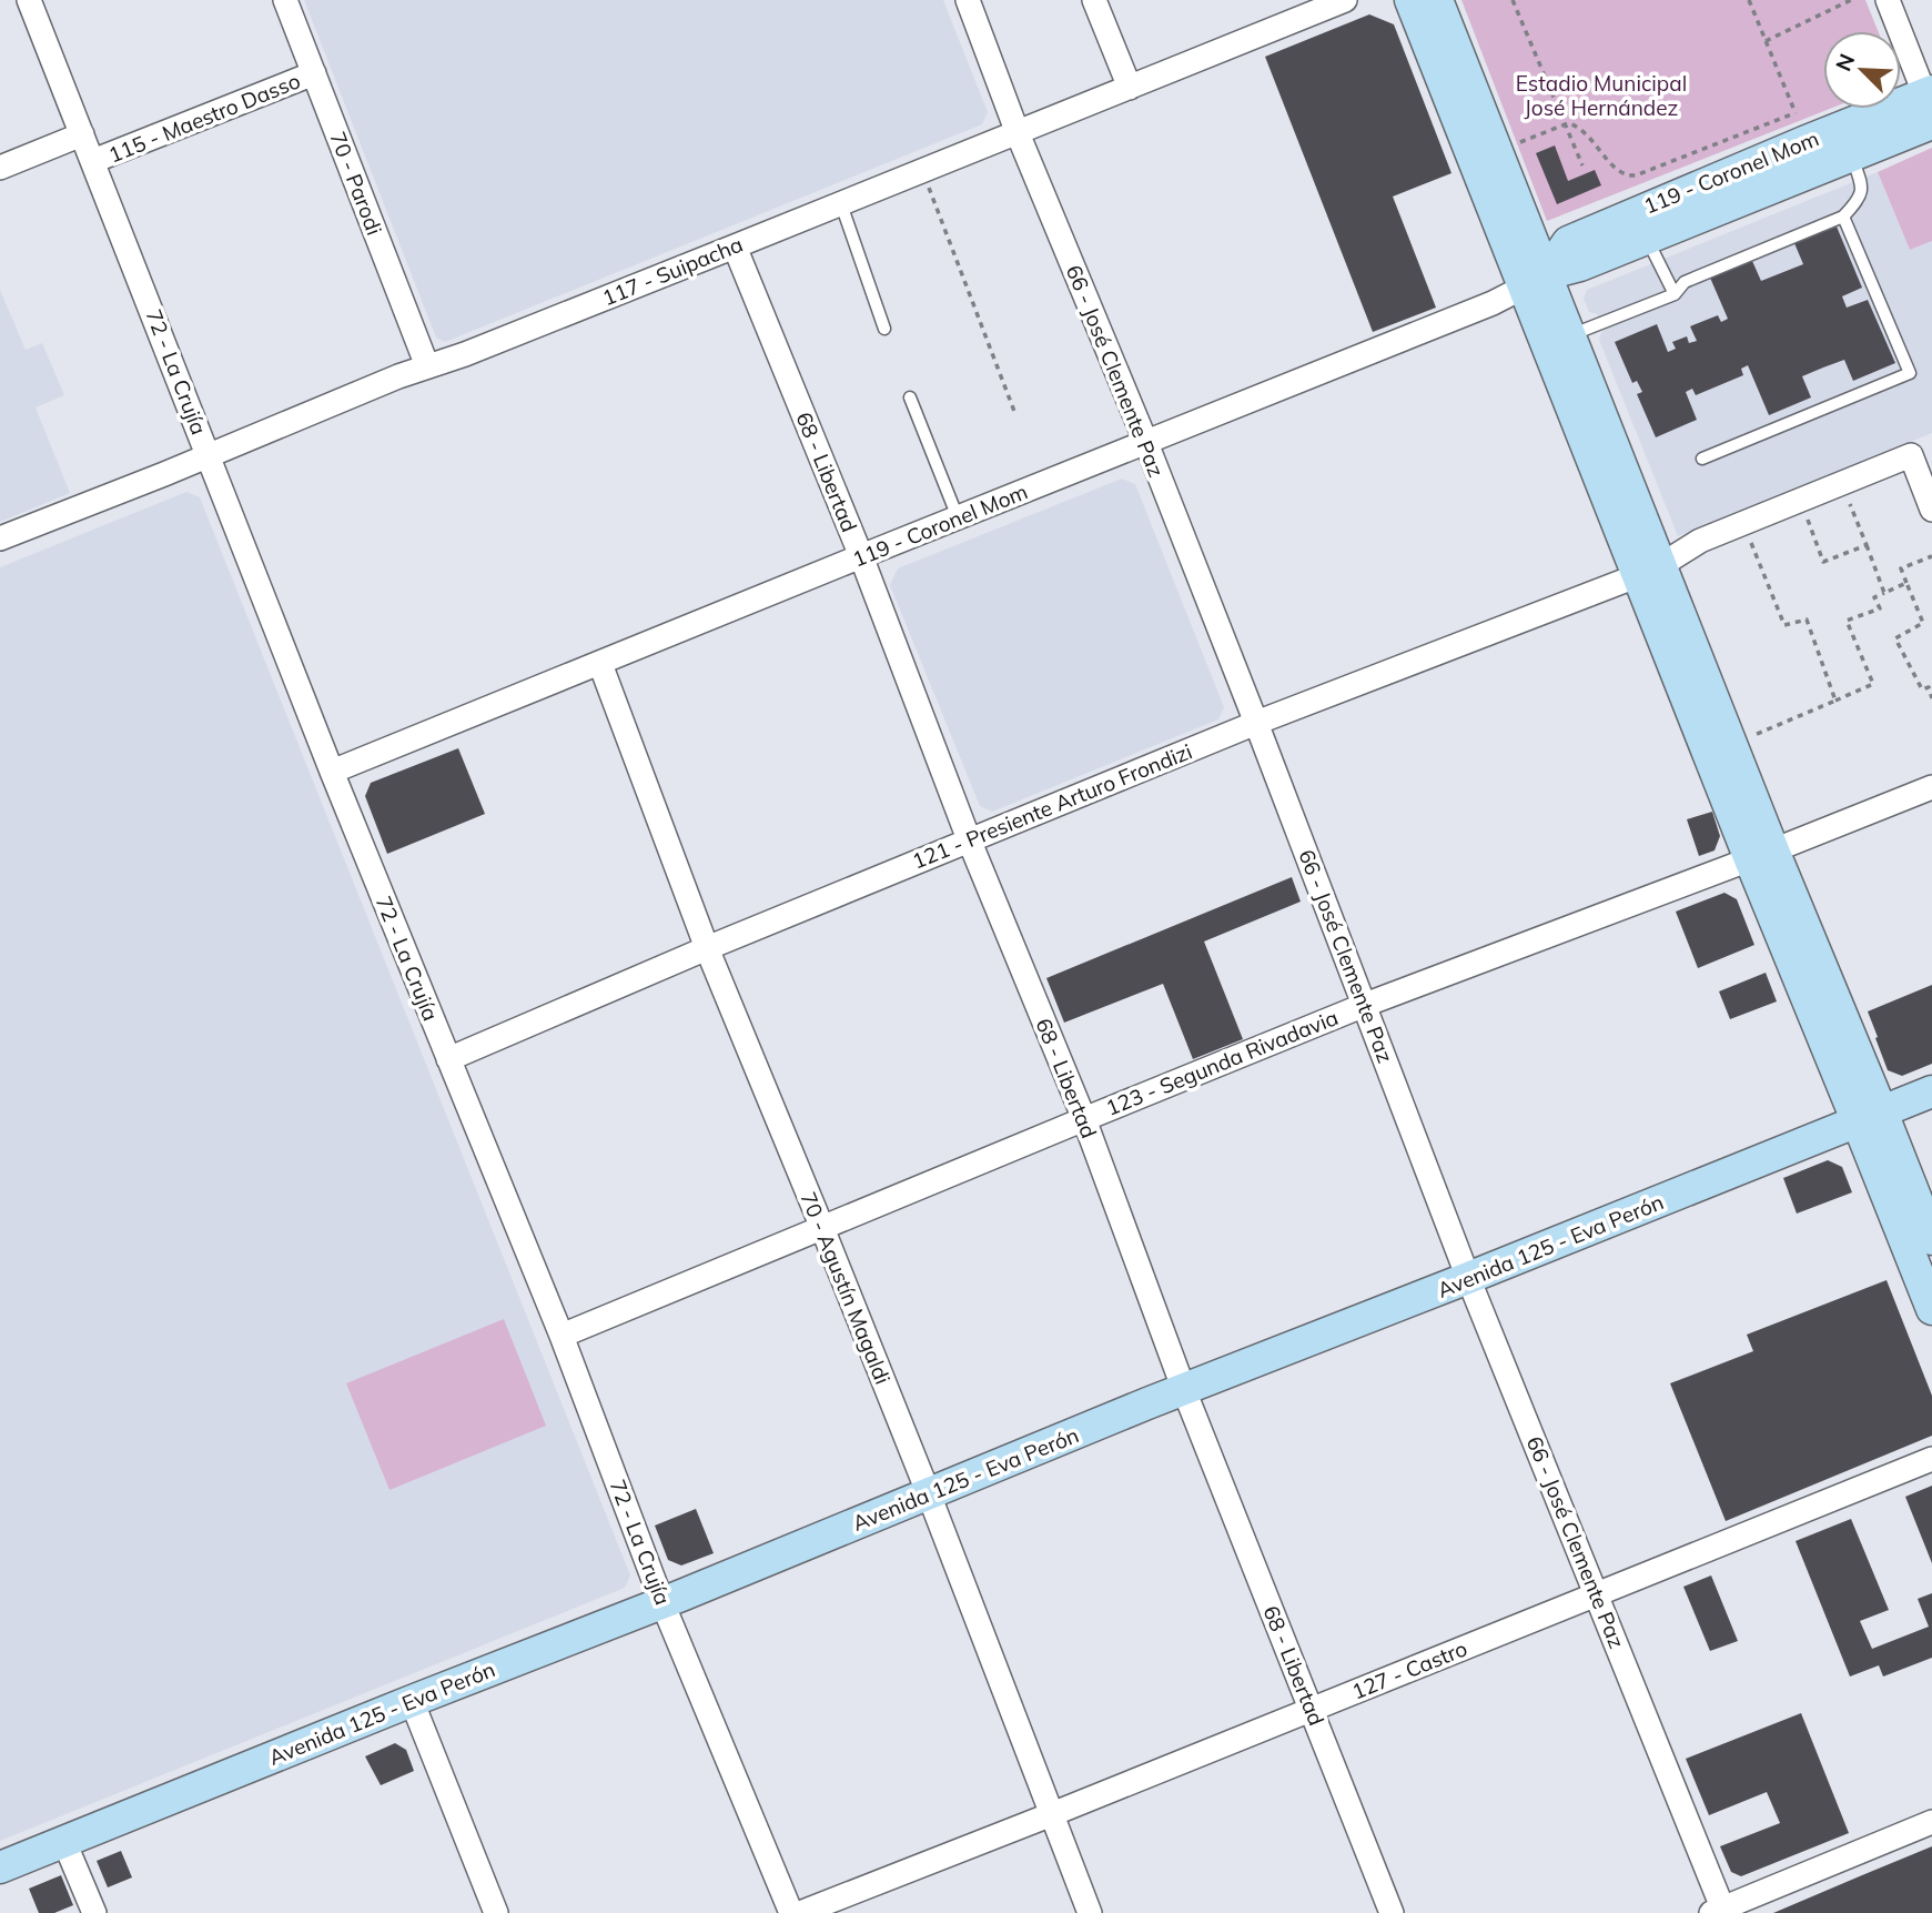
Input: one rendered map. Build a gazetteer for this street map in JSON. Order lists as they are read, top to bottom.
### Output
{
  "streets": {
    "main road": ["119 - Coronel Mom", "Avenida 125 - Eva Perón"],
    "street": [
      "115 - Maestro Dasso",
      "70 - Parodi",
      "117 - Suipacha",
      "66 - José Clemente Paz",
      "72 - La Crujía",
      "68 - Libertad",
      "121 - Presiente Arturo Frondizi",
      "123 - Segunda Rivadavia",
      "70 - Agustín Magaldi",
      "127 - Castro"
    ]
  },
  "crossings": [
    ["115 - Maestro Dasso", "70 - Parodi"],
    ["115 - Maestro Dasso", "72 - La Crujía"],
    ["119 - Coronel Mom", "66 - José Clemente Paz"],
    ["119 - Coronel Mom", "72 - La Crujía"],
    ["119 - Coronel Mom", "68 - Libertad"],
    ["119 - Coronel Mom", "70 - Agustín Magaldi"],
    ["70 - Parodi", "117 - Suipacha"],
    ["117 - Suipacha", "66 - José Clemente Paz"],
    ["117 - Suipacha", "72 - La Crujía"],
    ["117 - Suipacha", "68 - Libertad"],
    ["66 - José Clemente Paz", "121 - Presiente Arturo Frondizi"],
    ["66 - José Clemente Paz", "123 - Segunda Rivadavia"],
    ["66 - José Clemente Paz", "Avenida 125 - Eva Perón"],
    ["66 - José Clemente Paz", "127 - Castro"],
    ["72 - La Crujía", "121 - Presiente Arturo Frondizi"],
    ["72 - La Crujía", "123 - Segunda Rivadavia"],
    ["72 - La Crujía", "Avenida 125 - Eva Perón"],
    ["68 - Libertad", "121 - Presiente Arturo Frondizi"],
    ["68 - Libertad", "123 - Segunda Rivadavia"],
    ["68 - Libertad", "Avenida 125 - Eva Perón"],
    ["68 - Libertad", "127 - Castro"],
    ["121 - Presiente Arturo Frondizi", "70 - Agustín Magaldi"],
    ["123 - Segunda Rivadavia", "70 - Agustín Magaldi"],
    ["Avenida 125 - Eva Perón", "70 - Agustín Magaldi"],
    ["70 - Agustín Magaldi", "127 - Castro"]
  ],
  "parks": ["Estadio Municipal José Hernández"],
  "north": "top left"
}
